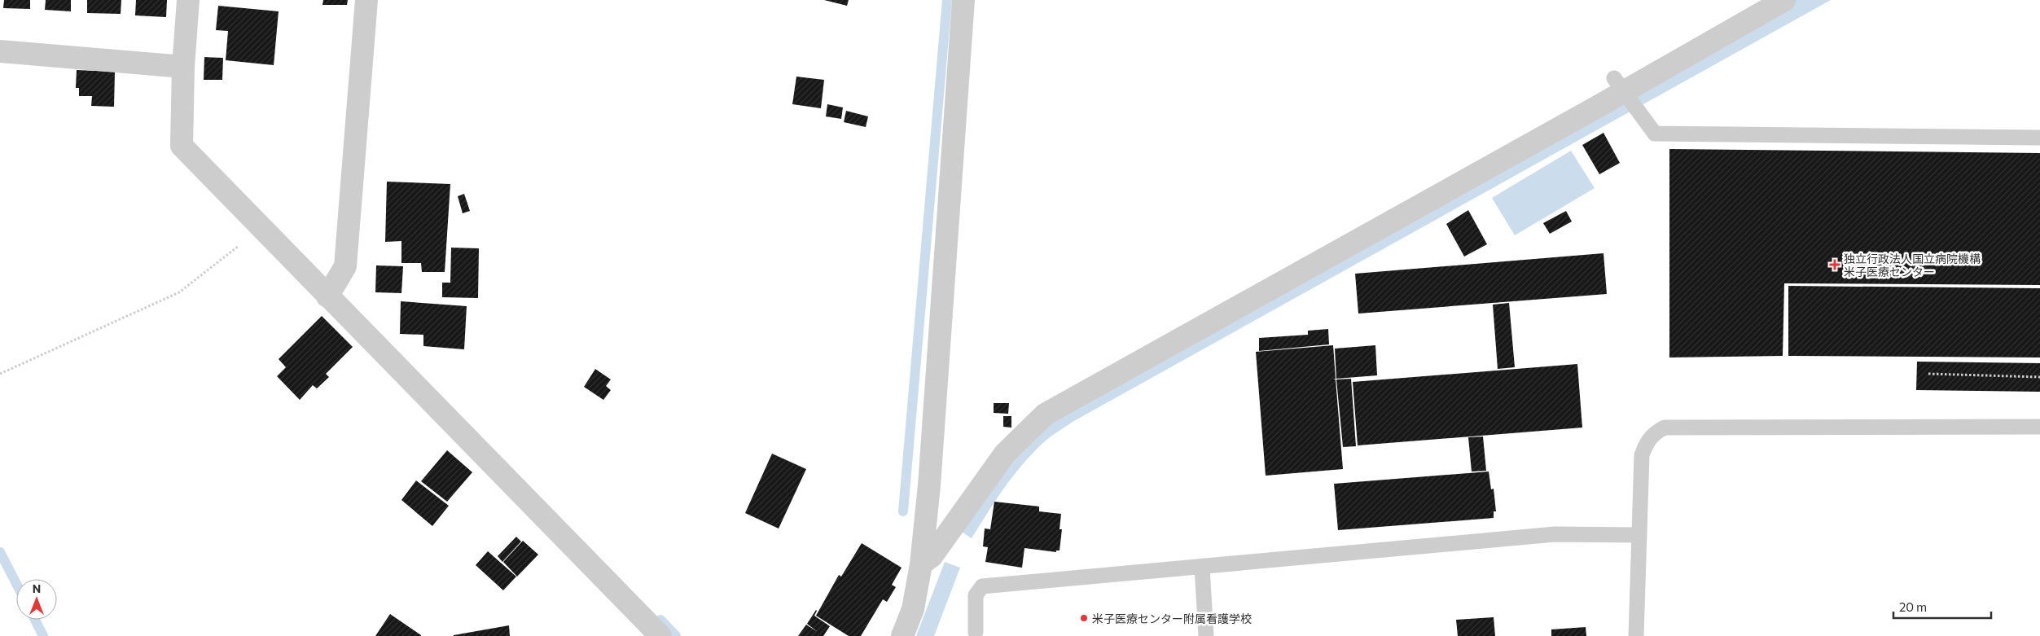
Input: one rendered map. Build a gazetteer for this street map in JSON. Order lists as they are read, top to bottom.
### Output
{
  "places": {
    "health": ["独立行政法人国立病院機構 米子医療センター"],
    "other": ["米子医療センター附属看護学校"]
  },
  "scale_bar": "20 m",
  "north": "top"
}
